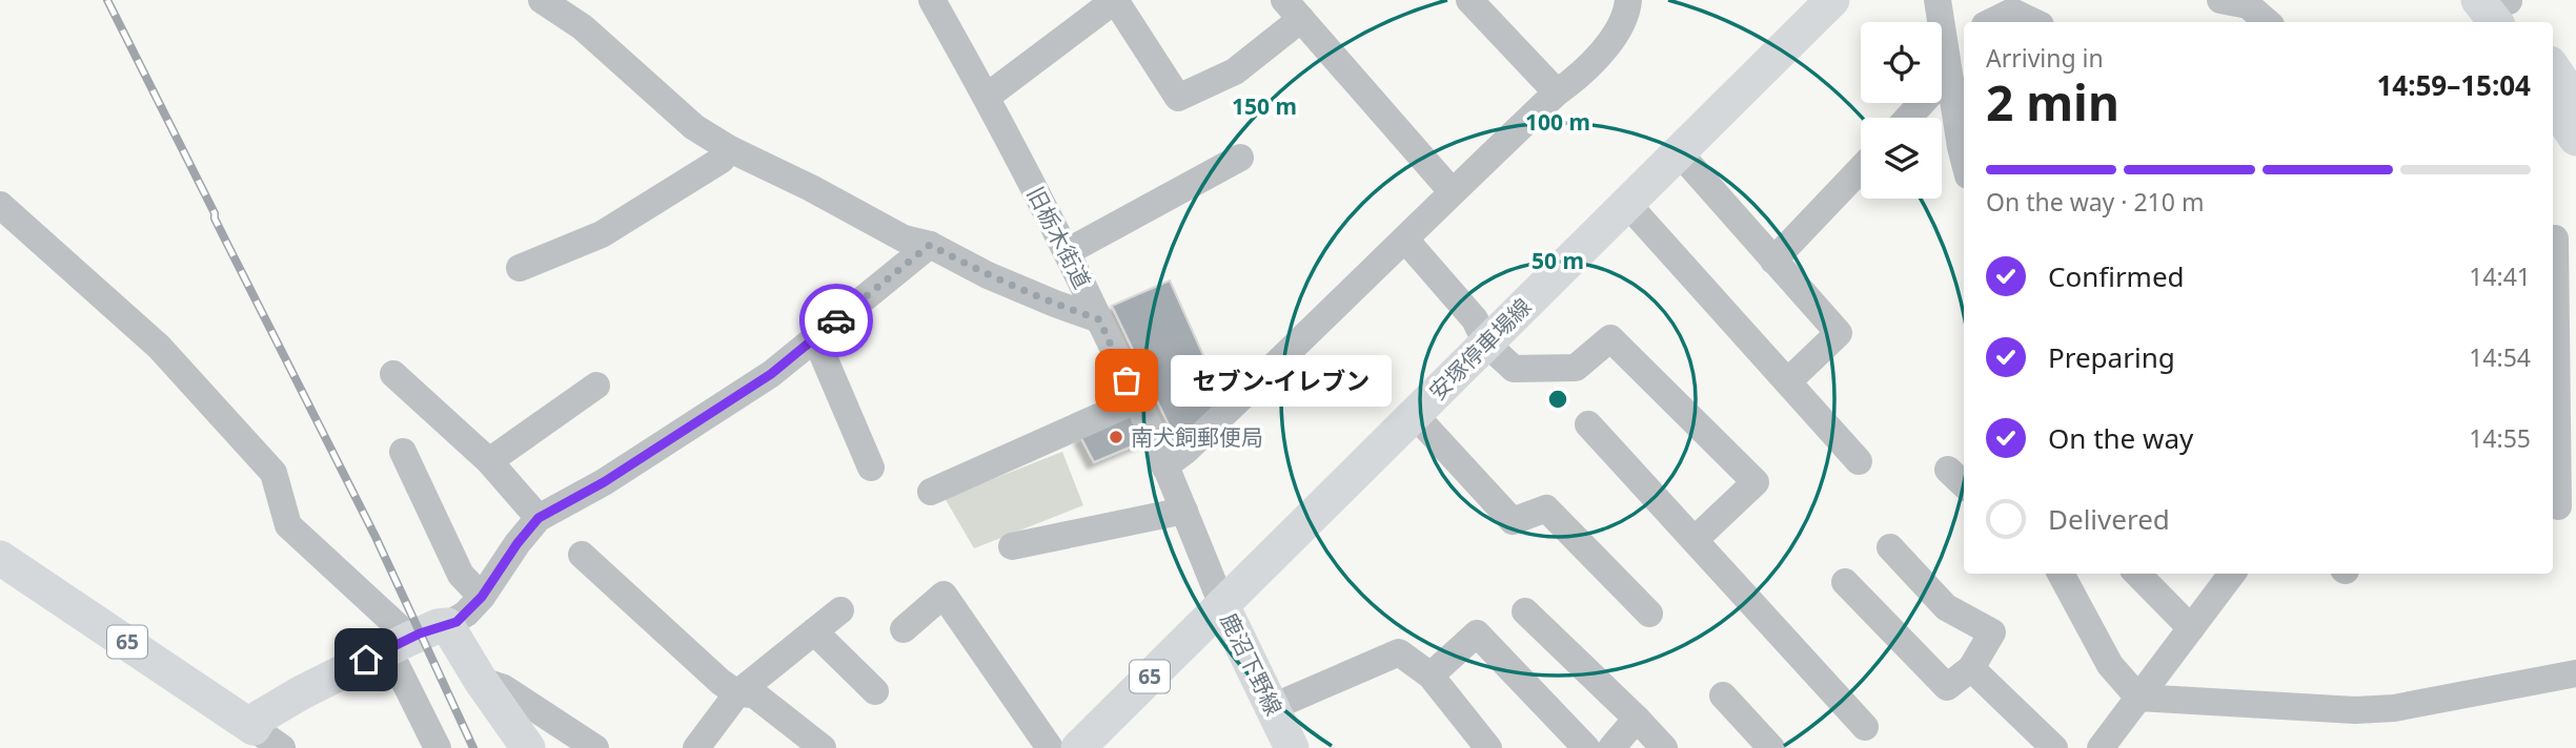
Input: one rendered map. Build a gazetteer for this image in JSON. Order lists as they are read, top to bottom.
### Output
{
  "streets": {
    "main road": ["安塚停車場線", "65", "鹿沼下野線"],
    "street": ["旧栃木街道"]
  },
  "crossings": [
    ["旧栃木街道", "安塚停車場線"],
    ["旧栃木街道", "鹿沼下野線"],
    ["安塚停車場線", "鹿沼下野線"]
  ],
  "places": ["セブン-イレブン", "南犬飼郵便局"],
  "page": {
    "heading": ["2 min", "Arriving in", "14:59–15:04"],
    "bar": "On the way · 210 m",
    "list": [
      ["Confirmed", "14:41"],
      ["Preparing", "14:54"],
      ["On the way", "14:55"],
      "Delivered"
    ],
    "bubble": "セブン-イレブン"
  },
  "rings": ["150 m", "100 m", "50 m"]
}
